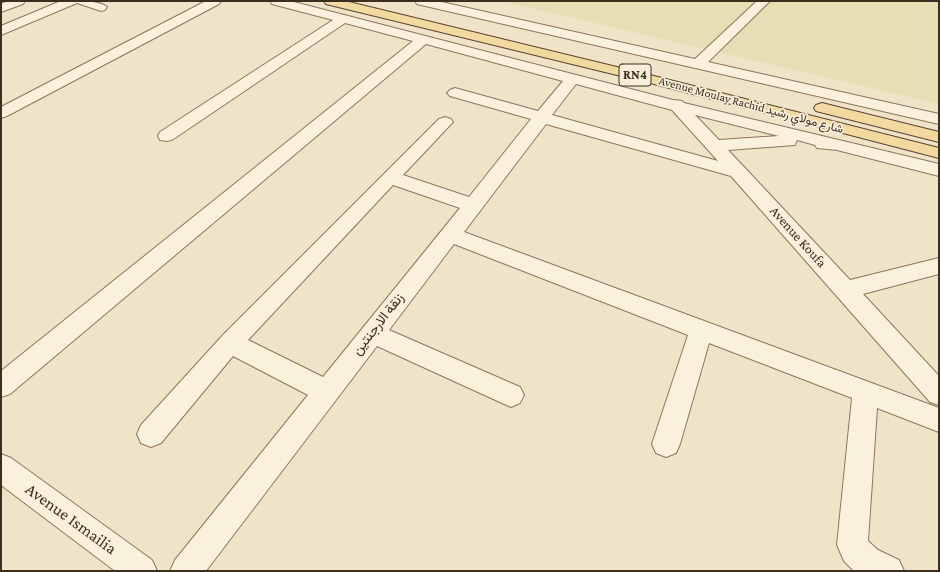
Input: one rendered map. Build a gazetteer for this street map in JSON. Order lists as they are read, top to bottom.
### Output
{
  "streets": {
    "main road": ["RN4", "Avenue Moulay Rachid شارع مولاي رشيد"],
    "street": ["Avenue Koufa", "زنقة الارجنتين", "Avenue Ismailia"]
  },
  "crossings": [
    ["Avenue Moulay Rachid شارع مولاي رشيد", "Avenue Koufa"]
  ]
}
